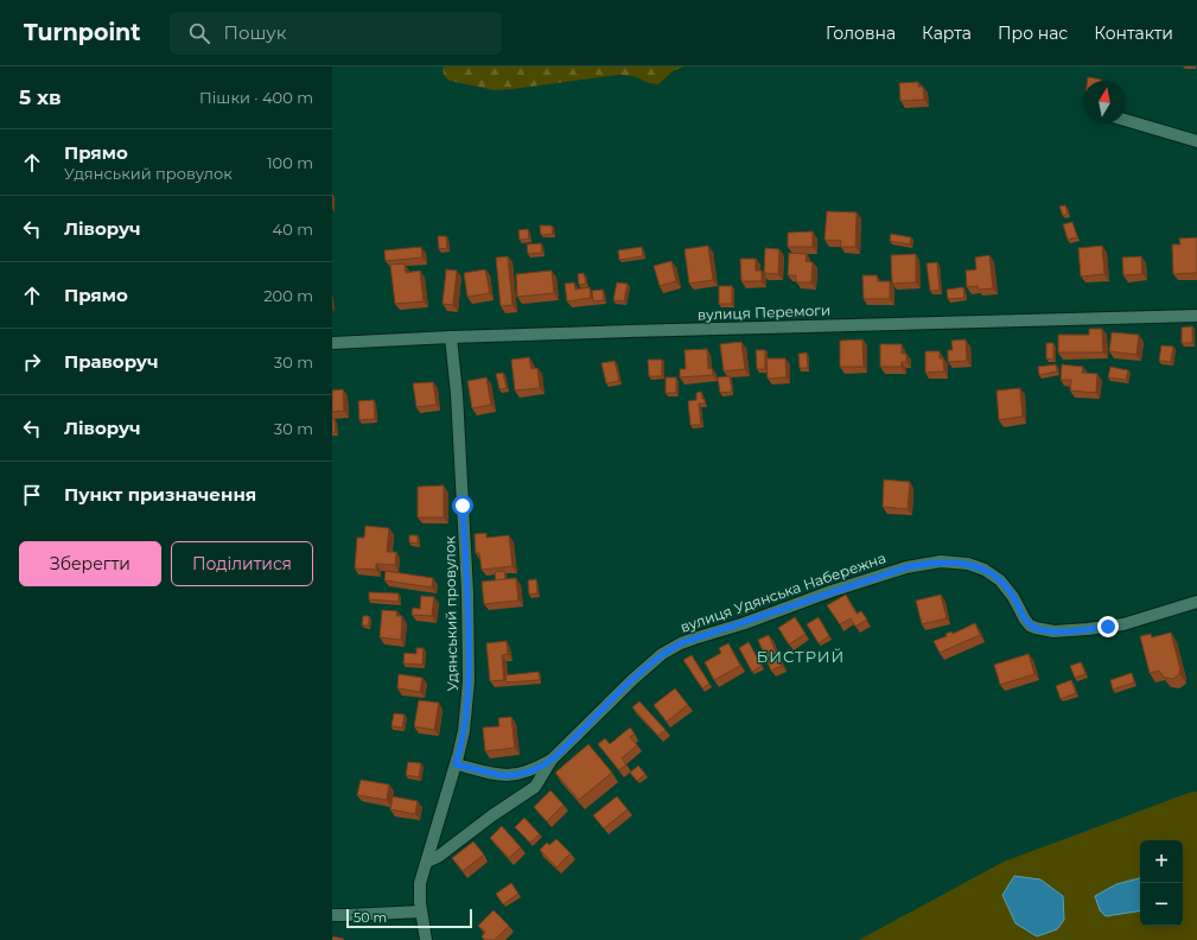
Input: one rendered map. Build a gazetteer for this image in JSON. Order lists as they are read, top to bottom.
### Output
{
  "streets": {
    "street": ["вулиця Перемоги", "вулиця Удянська Набережна", "Удянський провулок"]
  },
  "crossings": [
    ["вулиця Перемоги", "Удянський провулок"],
    ["вулиця Удянська Набережна", "Удянський провулок"]
  ],
  "districts": ["БИСТРИЙ"],
  "scale_bar": "50 m",
  "north": "top",
  "page": {
    "header": "Turnpoint",
    "search": "Пошук",
    "nav": [
      "Головна",
      "Карта",
      "Про нас",
      "Контакти"
    ],
    "heading": ["5 хв", "Пішки · 400 m"],
    "list": [
      ["Прямо", "Удянський провулок", "100 m"],
      ["Ліворуч", "40 m"],
      ["Прямо", "200 m"],
      ["Праворуч", "30 m"],
      ["Ліворуч", "30 m"],
      "Пункт призначення"
    ],
    "buttons": ["Зберегти", "Поділитися"],
    "map_buttons": ["+", "−"],
    "scale": "50 m"
  }
}
